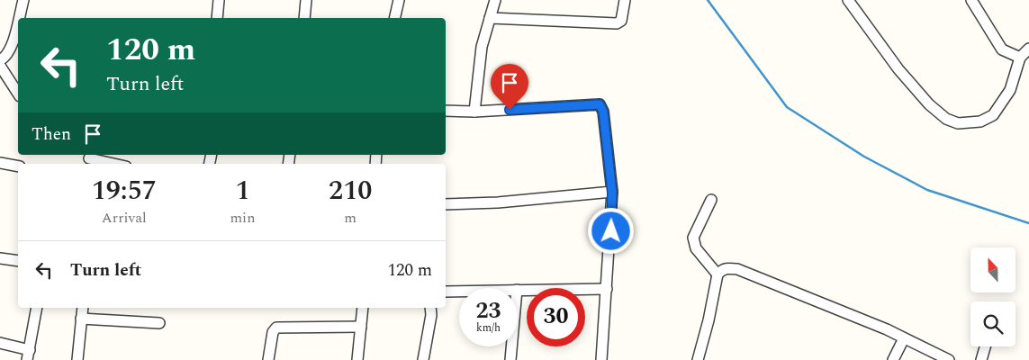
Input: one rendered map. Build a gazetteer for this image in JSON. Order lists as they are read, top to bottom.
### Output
{
  "north": "top",
  "page": {
    "turn": ["120 m", "Turn left"],
    "then": "Then",
    "eta": [
      "19:57",
      "Arrival",
      "1",
      "min",
      "210",
      "m"
    ],
    "list": [
      {
        "name": "Turn left",
        "value": "120 m"
      }
    ],
    "speed": "23 km/h",
    "limit": "30"
  }
}
